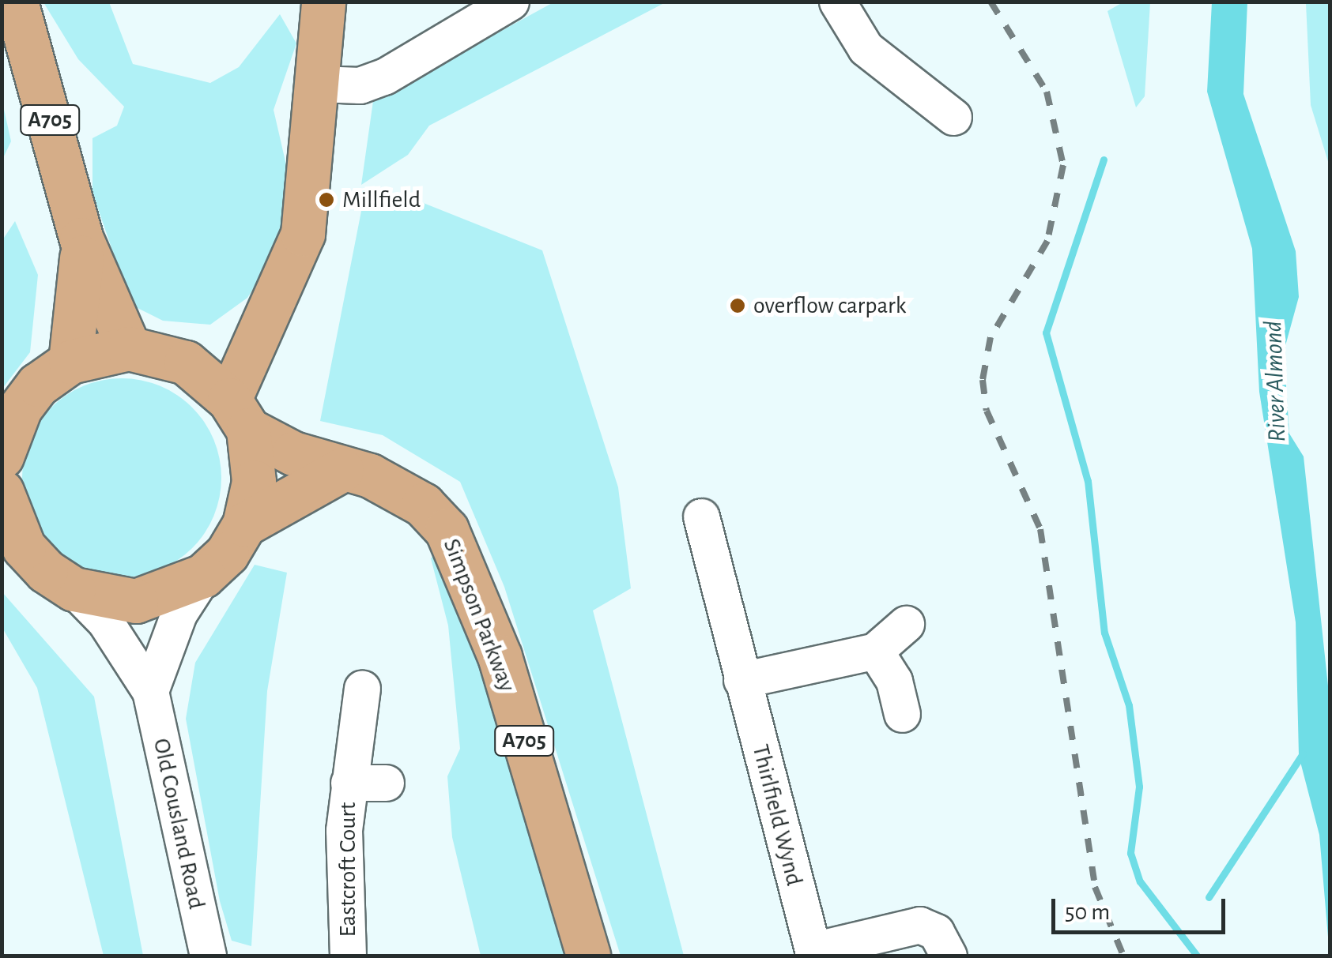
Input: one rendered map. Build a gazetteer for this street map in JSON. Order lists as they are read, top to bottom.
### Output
{
  "streets": {
    "main road": ["A705", "Simpson Parkway"],
    "street": ["Thirlfield Wynd", "Old Cousland Road", "Eastcroft Court"]
  },
  "crossings": [
    ["A705", "Simpson Parkway"]
  ],
  "water": ["River Almond"],
  "places": ["Millfield", "overflow carpark"],
  "scale_bar": "50 m"
}
